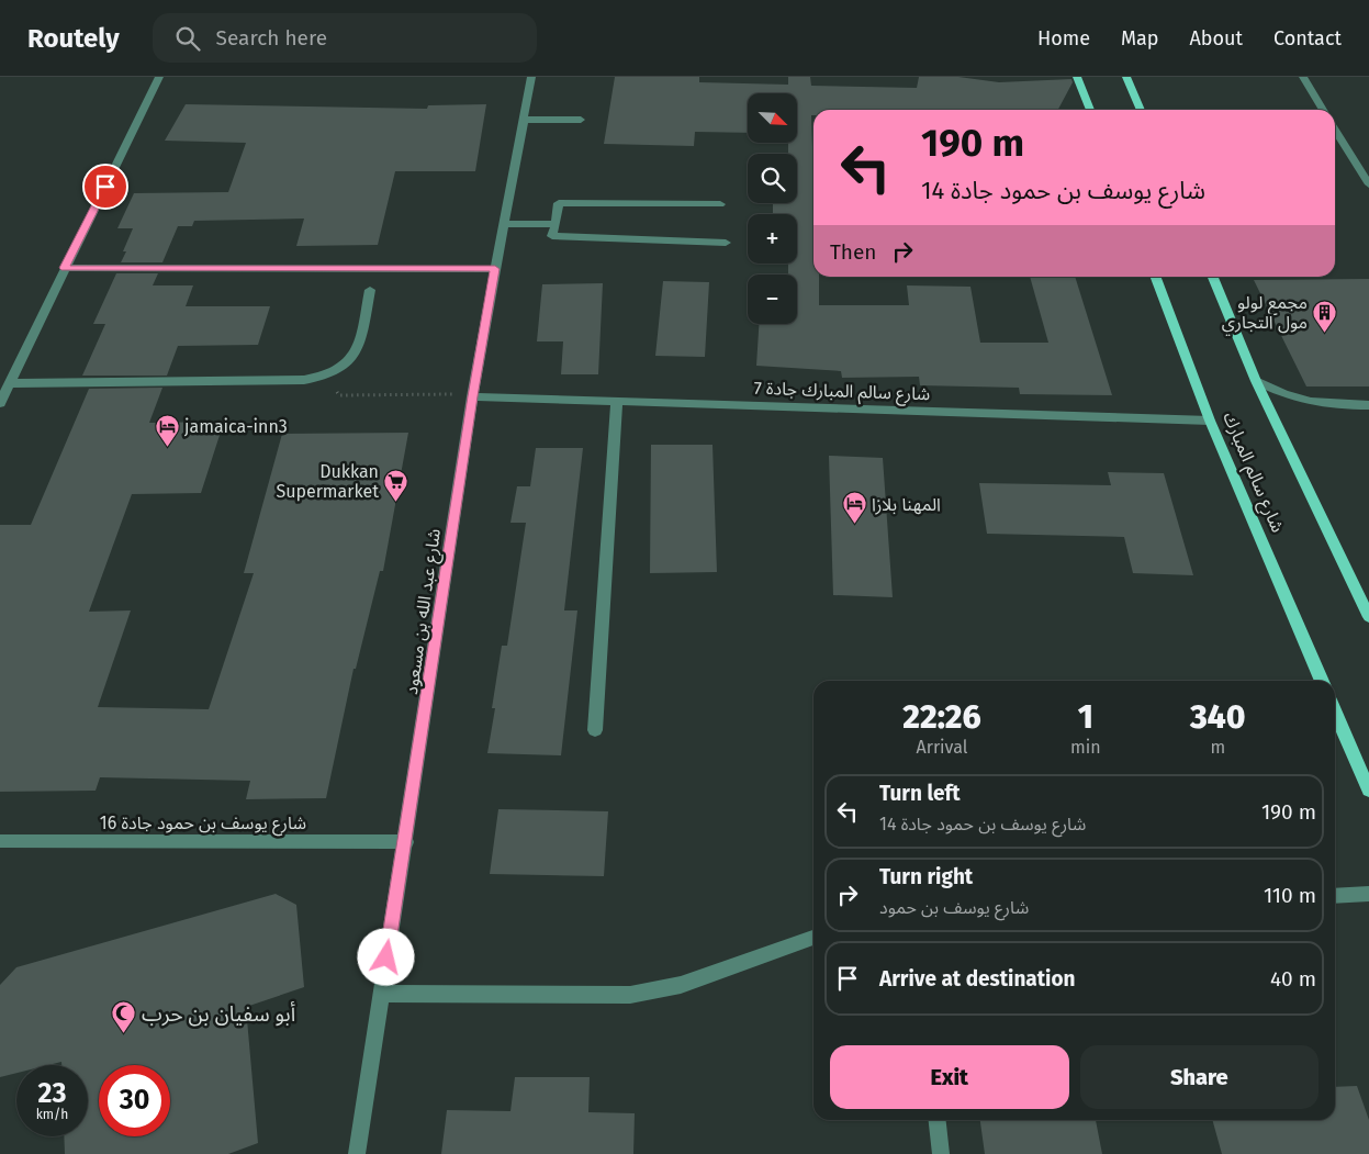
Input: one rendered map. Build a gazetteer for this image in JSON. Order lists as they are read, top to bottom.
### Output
{
  "streets": {
    "main road": ["شارع سالم المبارك"],
    "street": ["شارع سالم المبارك جادة 7", "شارع عبد الله بن مسعود", "شارع يوسف بن حمود جادة 16"]
  },
  "crossings": [
    ["شارع سالم المبارك جادة 7", "شارع سالم المبارك"],
    ["شارع سالم المبارك جادة 7", "شارع عبد الله بن مسعود"],
    ["شارع عبد الله بن مسعود", "شارع يوسف بن حمود جادة 16"]
  ],
  "places": {
    "building": ["مجمع لولو مول التجاري"],
    "hotel": ["jamaica-inn3", "المهنا بلازا"],
    "supermarket": ["Dukkan Supermarket"],
    "mosque": ["أبو سفيان بن حرب"]
  },
  "north": "bottom right",
  "page": {
    "header": "Routely",
    "search": "Search here",
    "nav": [
      "Home",
      "Map",
      "About",
      "Contact"
    ],
    "map_buttons": ["+", "−"],
    "turn": ["190 m", "شارع يوسف بن حمود جادة 14"],
    "then": "Then",
    "eta": [
      "22:26",
      "Arrival",
      "1",
      "min",
      "340",
      "m"
    ],
    "list": [
      {
        "name": "Turn left",
        "note": "شارع يوسف بن حمود جادة 14",
        "value": "190 m"
      },
      {
        "name": "Turn right",
        "note": "شارع يوسف بن حمود",
        "value": "110 m"
      },
      {
        "name": "Arrive at destination",
        "value": "40 m"
      }
    ],
    "buttons": ["Exit", "Share"],
    "speed": "23 km/h",
    "limit": "30"
  }
}
